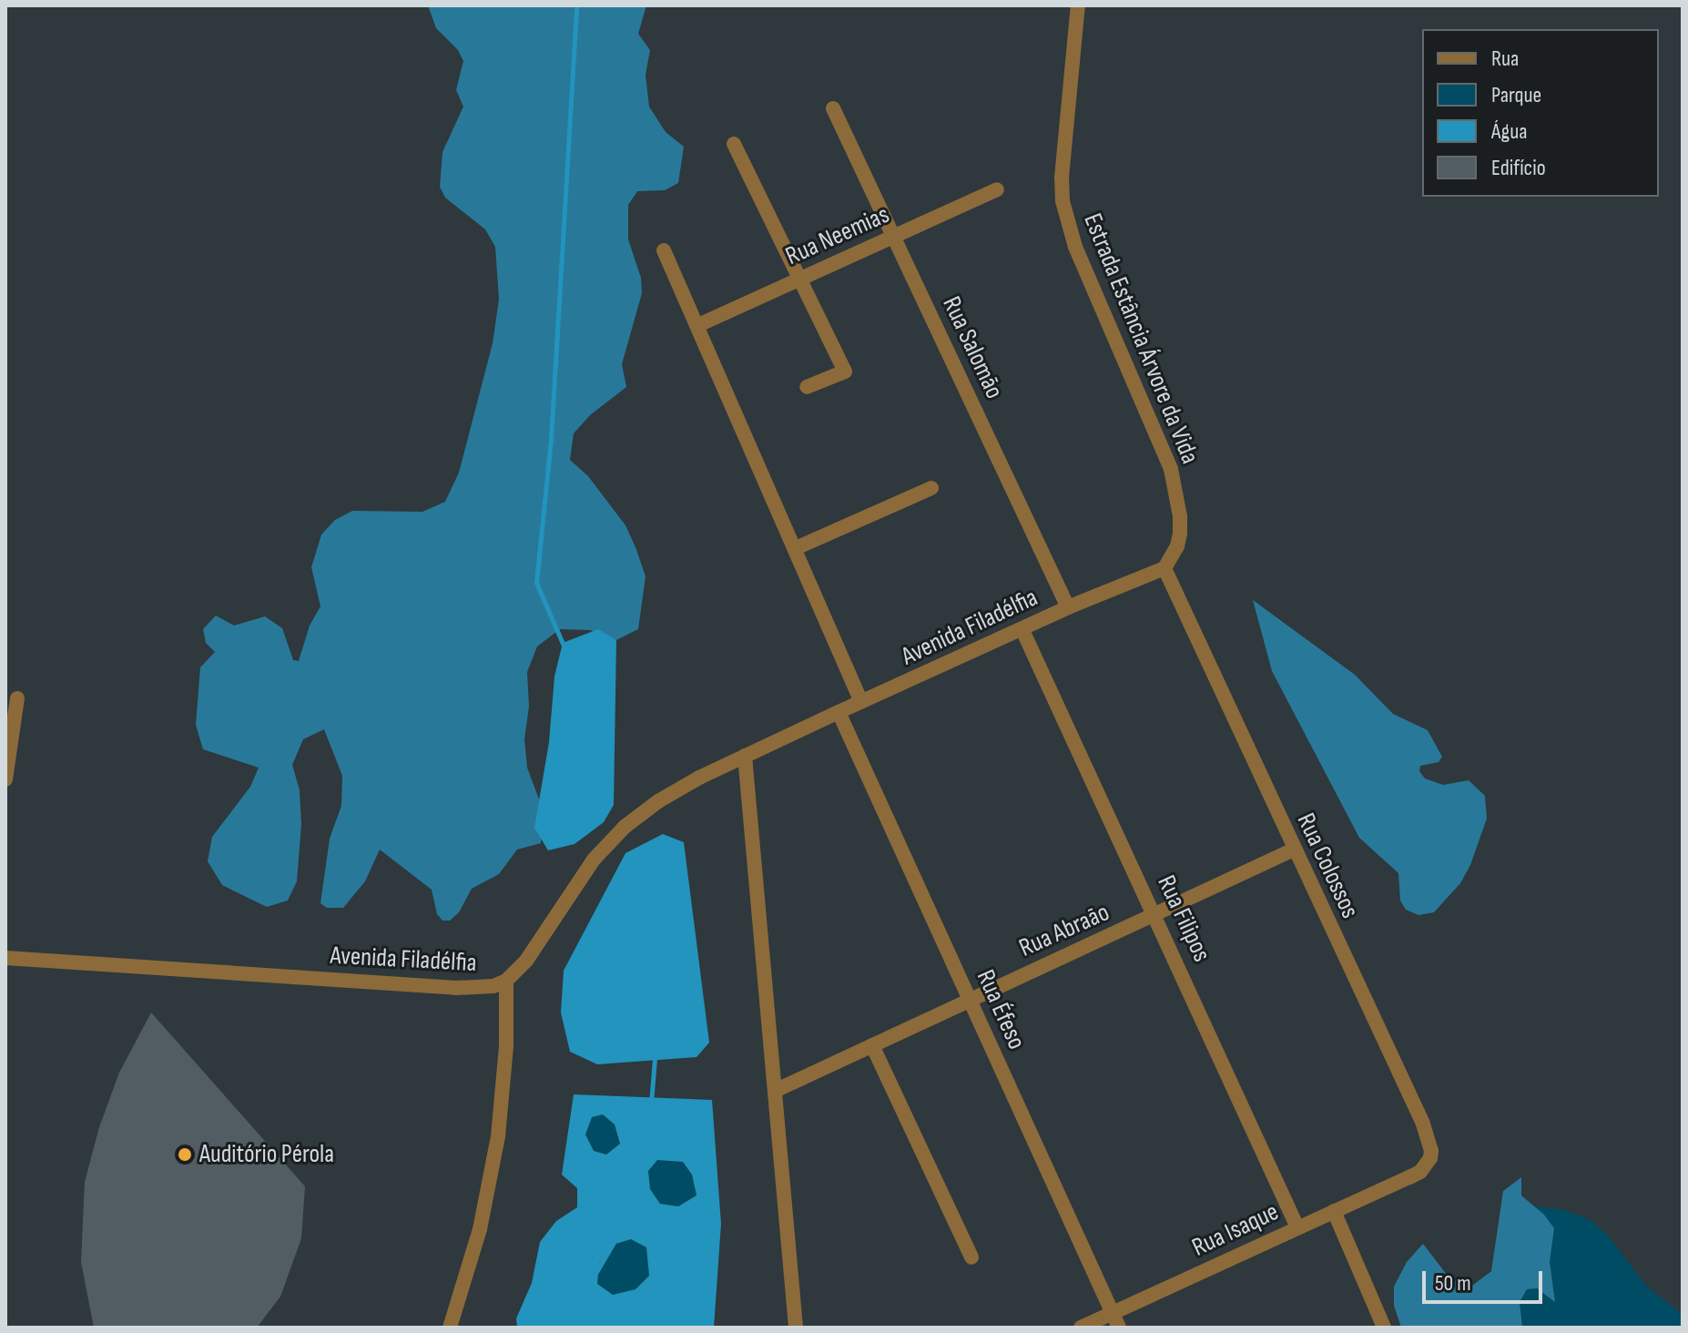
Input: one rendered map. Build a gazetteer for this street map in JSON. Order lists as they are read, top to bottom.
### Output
{
  "streets": {
    "street": [
      "Rua Neemias",
      "Estrada Estância Árvore da Vida",
      "Rua Salomão",
      "Avenida Filadélfia",
      "Rua Colossos",
      "Rua Filipos",
      "Rua Abraão",
      "Rua Éfeso",
      "Rua Isaque"
    ]
  },
  "crossings": [
    ["Rua Neemias", "Rua Salomão"],
    ["Estrada Estância Árvore da Vida", "Avenida Filadélfia"],
    ["Estrada Estância Árvore da Vida", "Rua Colossos"],
    ["Rua Salomão", "Avenida Filadélfia"],
    ["Avenida Filadélfia", "Rua Colossos"],
    ["Avenida Filadélfia", "Rua Filipos"],
    ["Avenida Filadélfia", "Rua Éfeso"],
    ["Rua Colossos", "Rua Abraão"],
    ["Rua Colossos", "Rua Isaque"],
    ["Rua Filipos", "Rua Abraão"],
    ["Rua Filipos", "Rua Isaque"],
    ["Rua Abraão", "Rua Éfeso"],
    ["Rua Éfeso", "Rua Isaque"]
  ],
  "places": ["Auditório Pérola"],
  "legend": [
    "Rua",
    "Parque",
    "Água",
    "Edifício"
  ],
  "scale_bar": "50 m"
}
